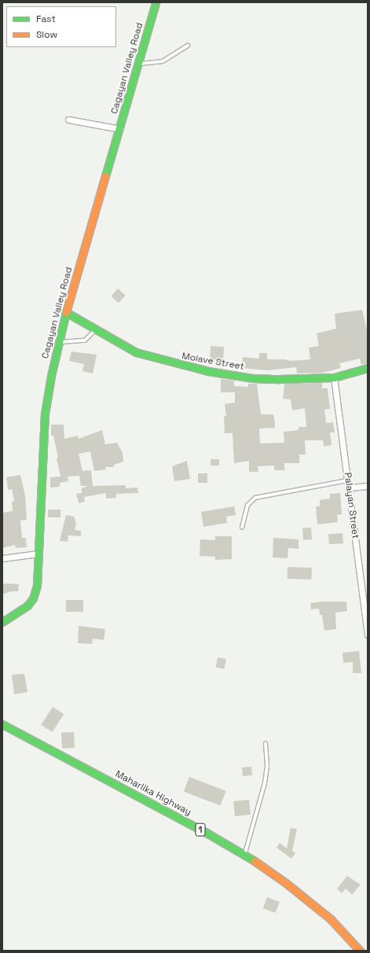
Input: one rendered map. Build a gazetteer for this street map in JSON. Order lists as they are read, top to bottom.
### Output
{
  "streets": {
    "main road": [
      "Cagayan Valley Road",
      "Molave Street",
      "Maharlika Highway",
      "1"
    ],
    "street": ["Palayan Street"]
  },
  "crossings": [
    ["Cagayan Valley Road", "Molave Street"],
    ["Molave Street", "Palayan Street"]
  ],
  "legend": ["Fast", "Slow"]
}
